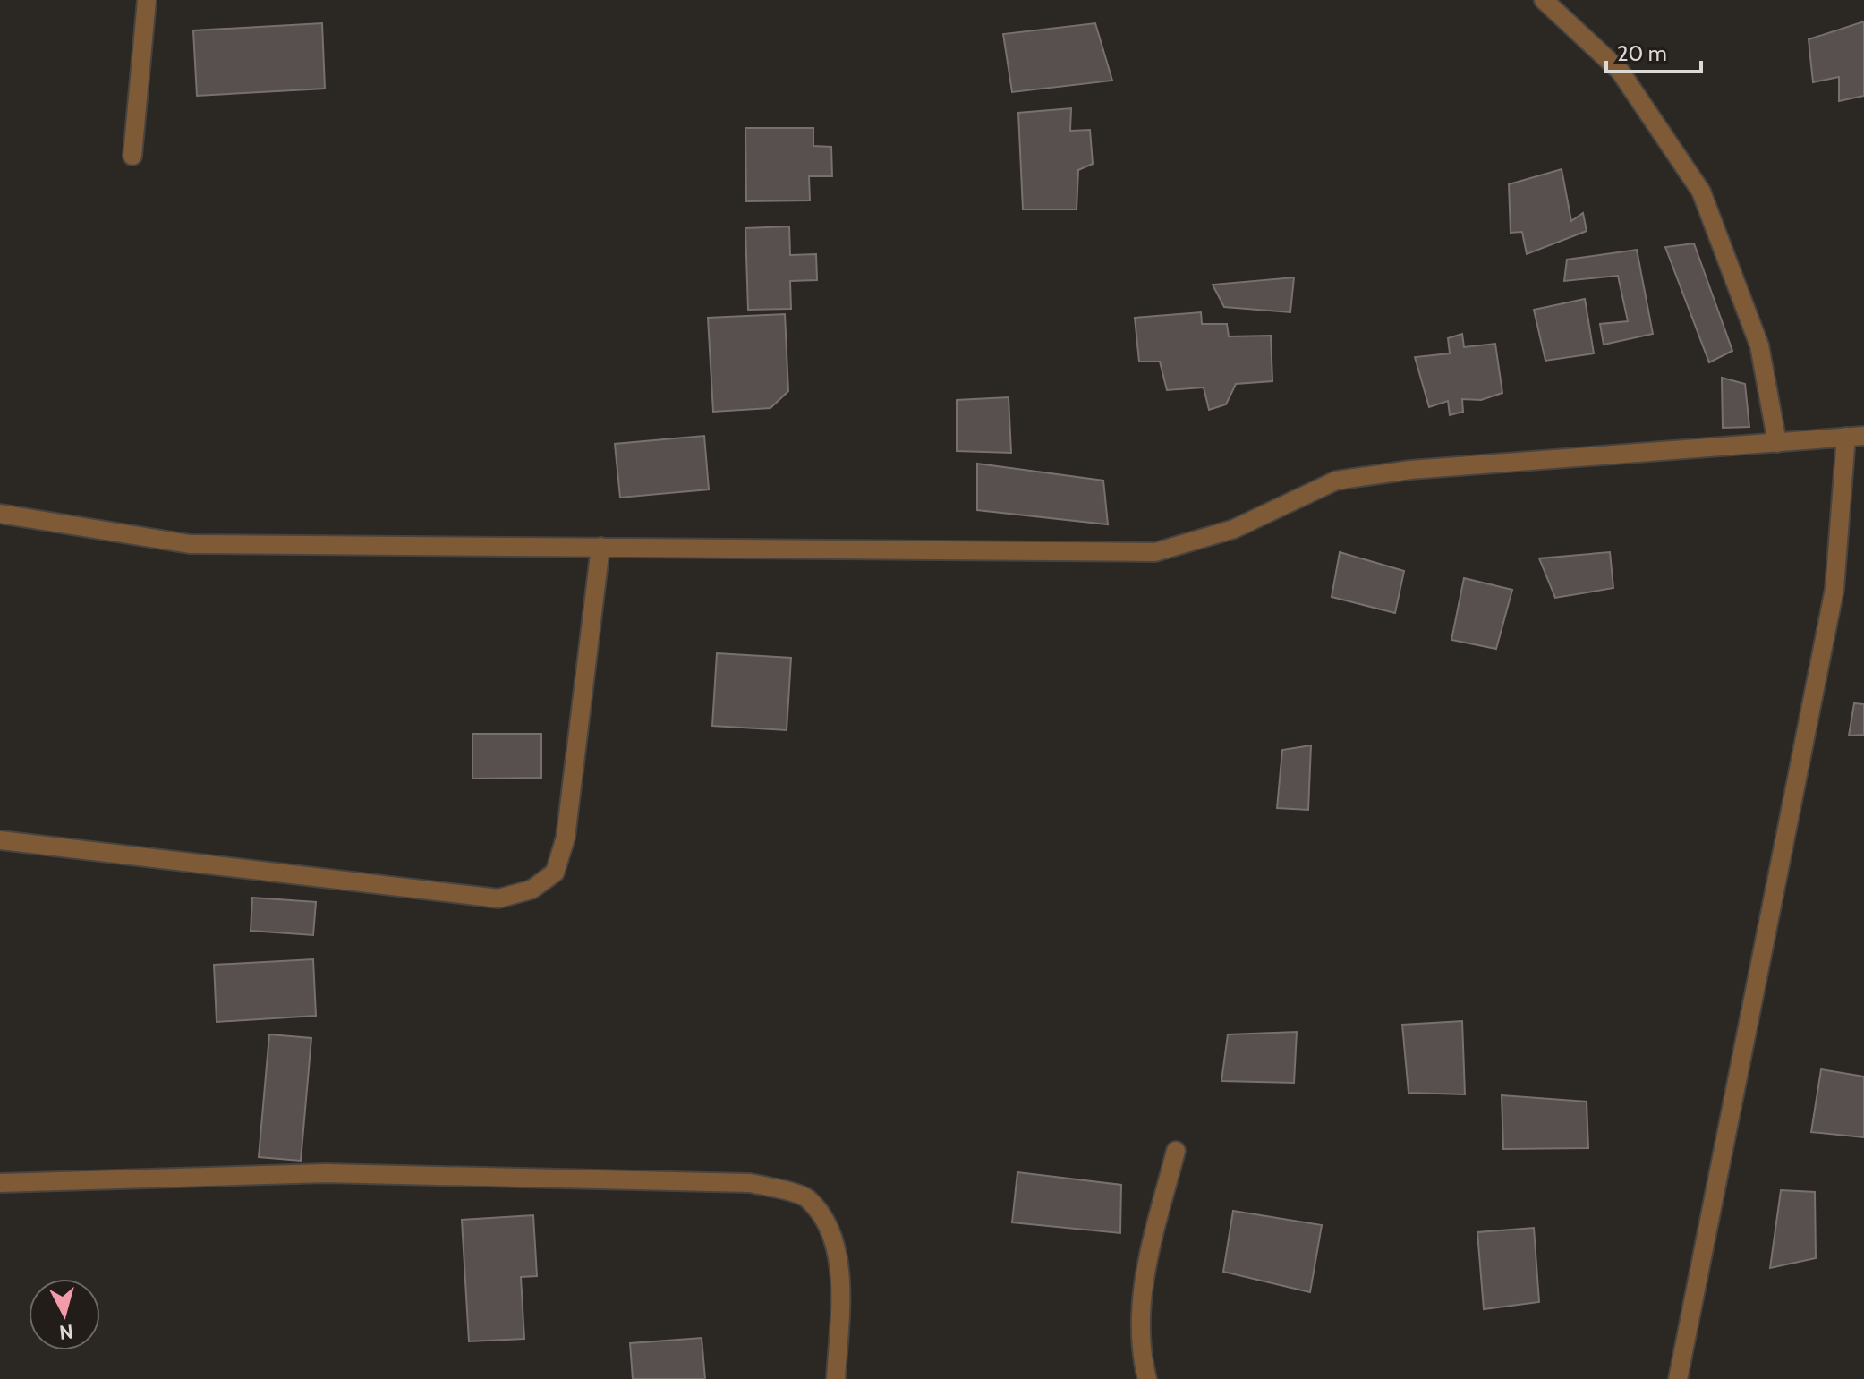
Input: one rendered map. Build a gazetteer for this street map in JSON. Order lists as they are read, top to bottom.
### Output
{
  "scale_bar": "20 m",
  "north": "bottom"
}
